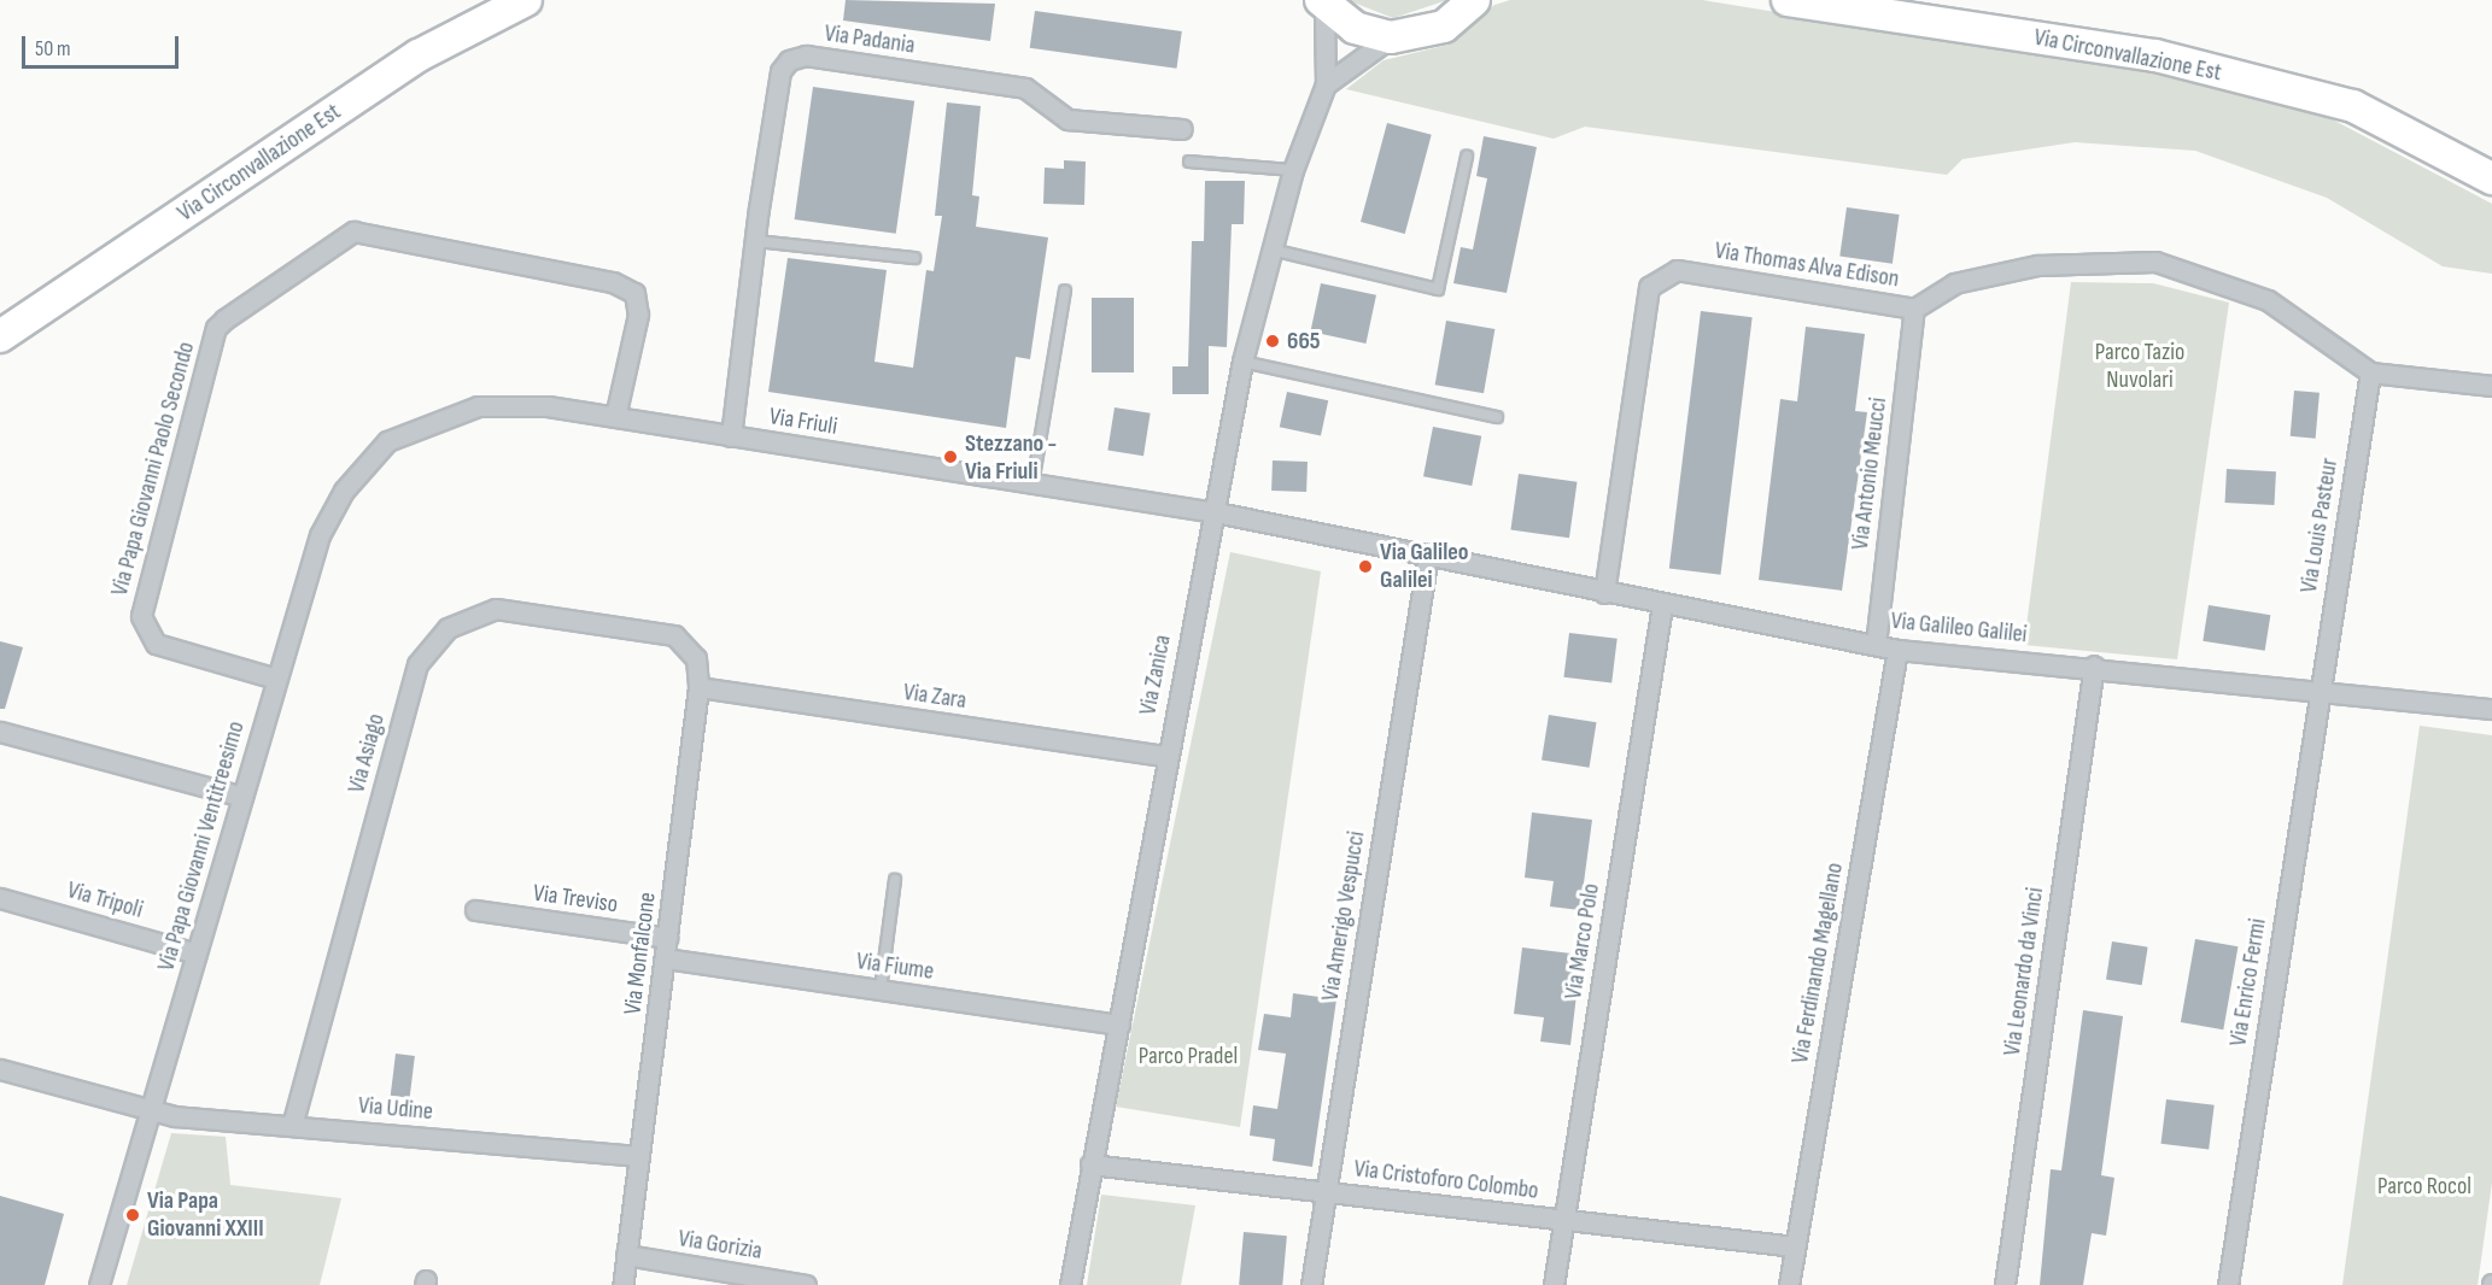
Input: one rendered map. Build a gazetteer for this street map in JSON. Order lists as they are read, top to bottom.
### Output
{
  "streets": {
    "main road": ["Via Circonvallazione Est"],
    "street": [
      "Via Padania",
      "Via Thomas Alva Edison",
      "Via Friuli",
      "Via Papa Giovanni Paolo Secondo",
      "Via Antonio Meucci",
      "Via Louis Pasteur",
      "Via Galileo Galilei",
      "Via Zanica",
      "Via Zara",
      "Via Asiago",
      "Via Papa Giovanni Ventitreesimo",
      "Via Treviso",
      "Via Tripoli",
      "Via Amerigo Vespucci",
      "Via Marco Polo",
      "Via Monfalcone",
      "Via Ferdinando Magellano",
      "Via Fiume",
      "Via Leonardo da Vinci",
      "Via Enrico Fermi",
      "Via Udine",
      "Via Cristoforo Colombo",
      "Via Gorizia"
    ]
  },
  "crossings": [
    ["Via Padania", "Via Friuli"],
    ["Via Thomas Alva Edison", "Via Antonio Meucci"],
    ["Via Thomas Alva Edison", "Via Louis Pasteur"],
    ["Via Thomas Alva Edison", "Via Galileo Galilei"],
    ["Via Friuli", "Via Papa Giovanni Paolo Secondo"],
    ["Via Friuli", "Via Galileo Galilei"],
    ["Via Friuli", "Via Zanica"],
    ["Via Friuli", "Via Papa Giovanni Ventitreesimo"],
    ["Via Papa Giovanni Paolo Secondo", "Via Papa Giovanni Ventitreesimo"],
    ["Via Antonio Meucci", "Via Galileo Galilei"],
    ["Via Louis Pasteur", "Via Galileo Galilei"],
    ["Via Louis Pasteur", "Via Enrico Fermi"],
    ["Via Galileo Galilei", "Via Zanica"],
    ["Via Galileo Galilei", "Via Amerigo Vespucci"],
    ["Via Galileo Galilei", "Via Marco Polo"],
    ["Via Galileo Galilei", "Via Ferdinando Magellano"],
    ["Via Galileo Galilei", "Via Leonardo da Vinci"],
    ["Via Galileo Galilei", "Via Enrico Fermi"],
    ["Via Zanica", "Via Zara"],
    ["Via Zanica", "Via Fiume"],
    ["Via Zanica", "Via Cristoforo Colombo"],
    ["Via Zara", "Via Monfalcone"],
    ["Via Asiago", "Via Monfalcone"],
    ["Via Asiago", "Via Udine"],
    ["Via Papa Giovanni Ventitreesimo", "Via Tripoli"],
    ["Via Papa Giovanni Ventitreesimo", "Via Udine"],
    ["Via Treviso", "Via Monfalcone"],
    ["Via Amerigo Vespucci", "Via Cristoforo Colombo"],
    ["Via Marco Polo", "Via Cristoforo Colombo"],
    ["Via Monfalcone", "Via Fiume"],
    ["Via Monfalcone", "Via Udine"],
    ["Via Monfalcone", "Via Gorizia"],
    ["Via Ferdinando Magellano", "Via Cristoforo Colombo"]
  ],
  "parks": ["Parco Tazio Nuvolari", "Parco Pradel", "Parco Rocol"],
  "places": [
    "665",
    "Stezzano - Via Friuli",
    "Via Galileo Galilei",
    "Via Papa Giovanni XXIII"
  ],
  "scale_bar": "50 m"
}
